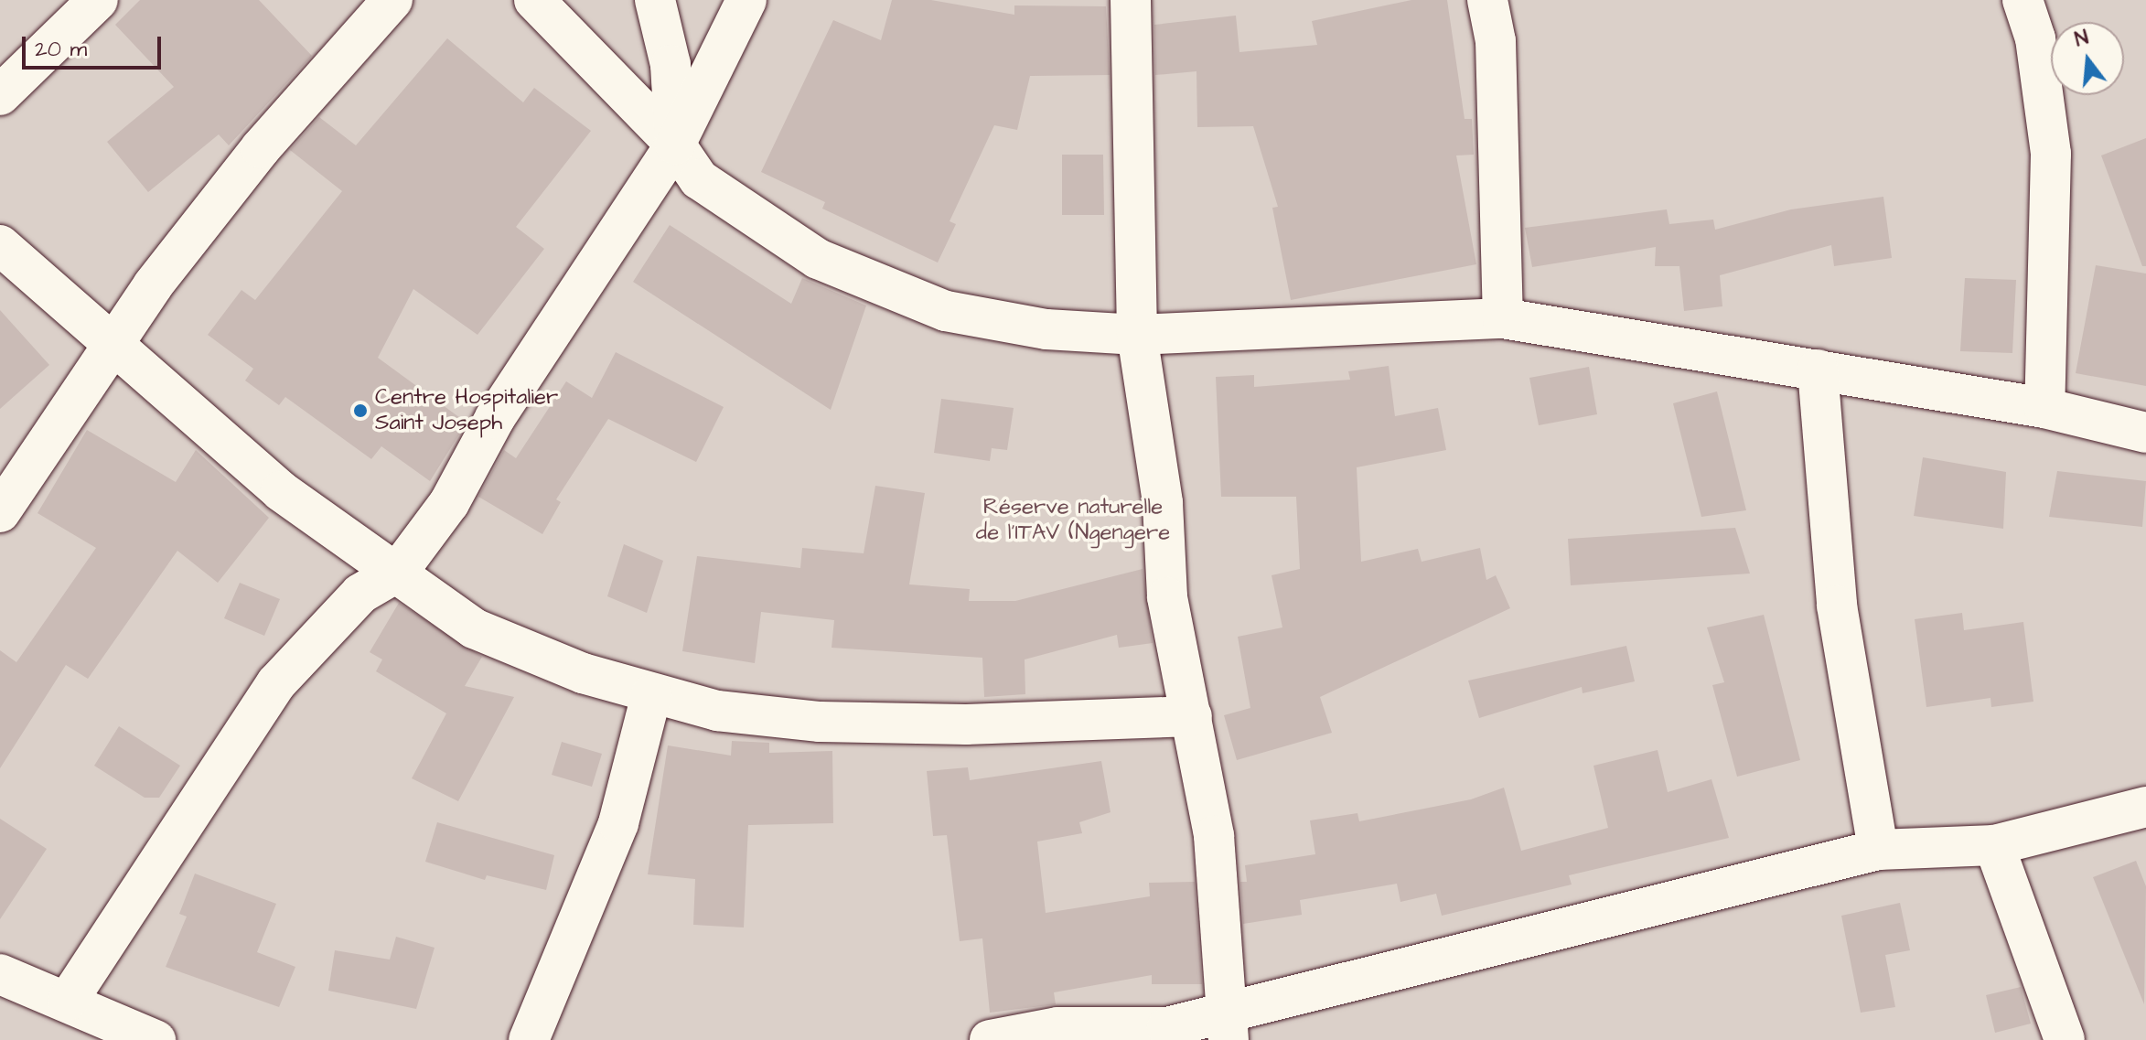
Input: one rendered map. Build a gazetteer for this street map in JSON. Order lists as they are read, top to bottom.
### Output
{
  "parks": ["Réserve naturelle de l'ITAV (Ngengere"],
  "places": ["Centre Hospitalier Saint Joseph"],
  "scale_bar": "20 m",
  "north": "top"
}
